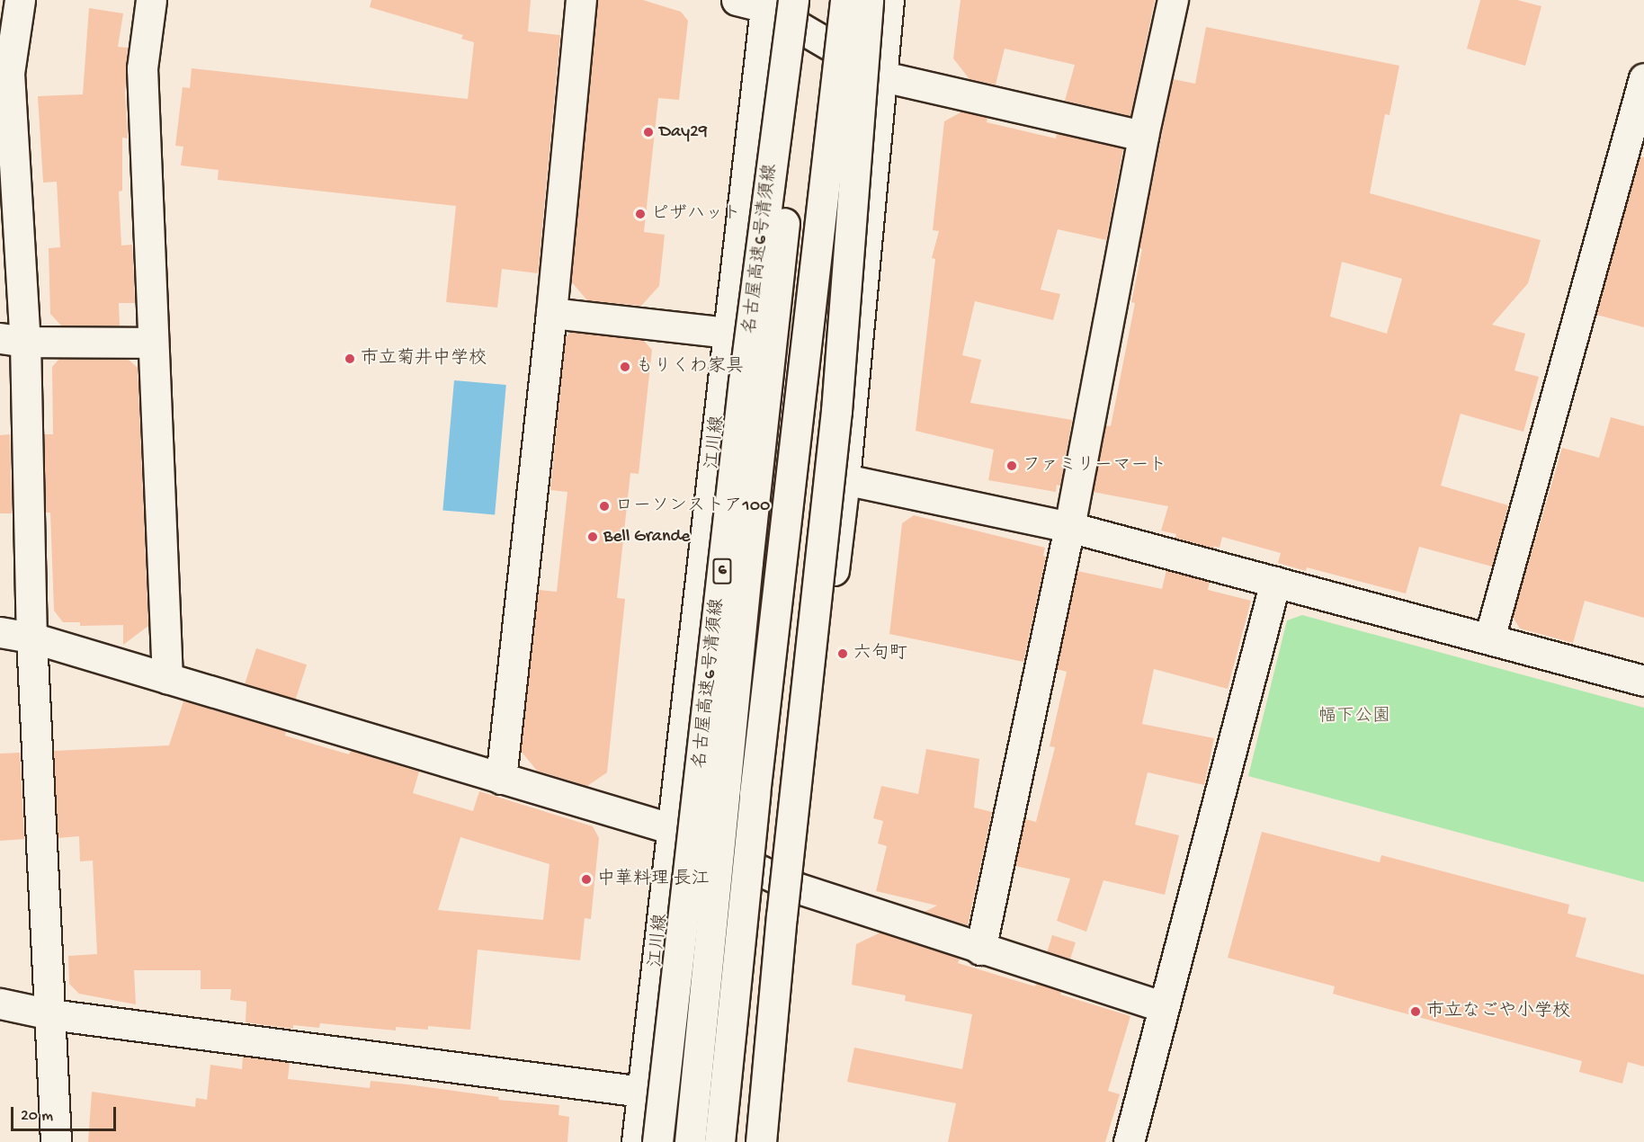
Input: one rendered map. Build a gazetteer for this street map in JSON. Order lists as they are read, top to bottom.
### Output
{
  "streets": {
    "main road": ["名古屋高速6号清須線", "江川線", "6"]
  },
  "crossings": [
    ["名古屋高速6号清須線", "江川線"]
  ],
  "parks": ["幅下公園"],
  "places": [
    "Day29",
    "ピザハット",
    "市立菊井中学校",
    "もりくわ家具",
    "ファミリーマート",
    "ローソンストア100",
    "Bell Grande",
    "六句町",
    "中華料理 長江",
    "市立なごや小学校"
  ],
  "scale_bar": "20 m"
}
